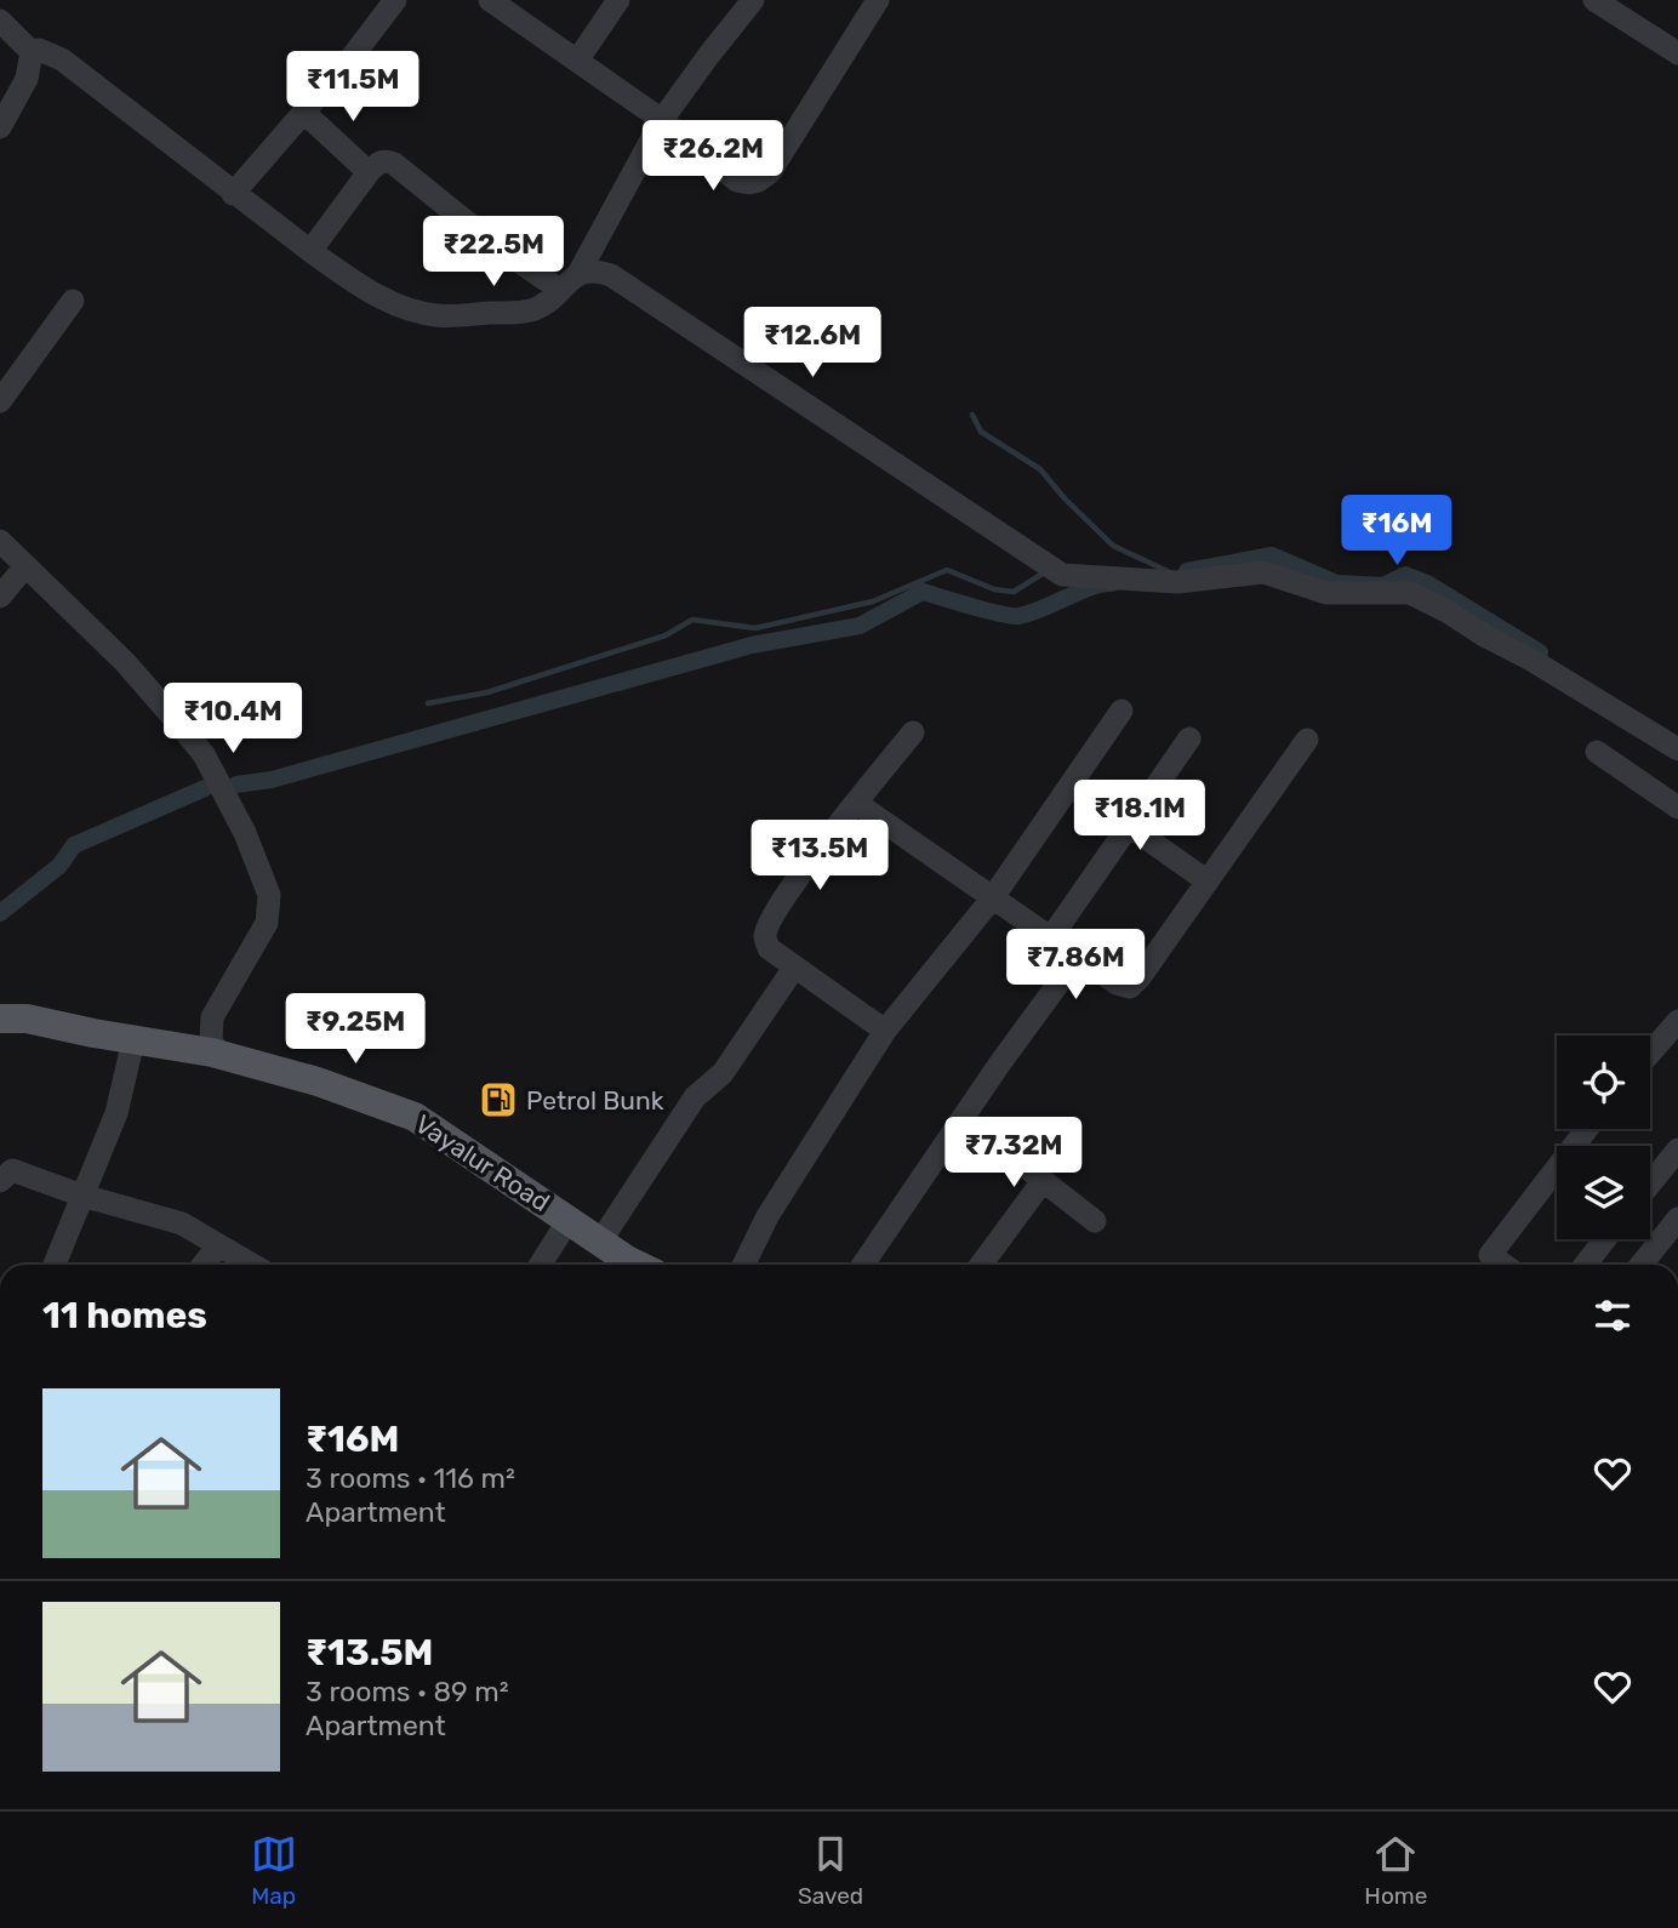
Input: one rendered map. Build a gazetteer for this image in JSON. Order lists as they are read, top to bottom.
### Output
{
  "streets": {
    "main road": ["Vayalur Road"]
  },
  "places": {
    "fuel station": ["Petrol Bunk"]
  },
  "page": {
    "price": [
      "₹11.5M",
      "₹26.2M",
      "₹22.5M",
      "₹12.6M",
      "₹16M",
      "₹10.4M",
      "₹18.1M",
      "₹13.5M",
      "₹7.86M",
      "₹9.25M",
      "₹7.32M"
    ],
    "heading": "11 homes",
    "list": [
      {
        "name": "₹16M",
        "note": "3 rooms · 116 m² · Apartment"
      },
      {
        "name": "₹13.5M",
        "note": "3 rooms · 89 m² · Apartment"
      }
    ],
    "tabs": ["Map", "Saved", "Home"]
  }
}
